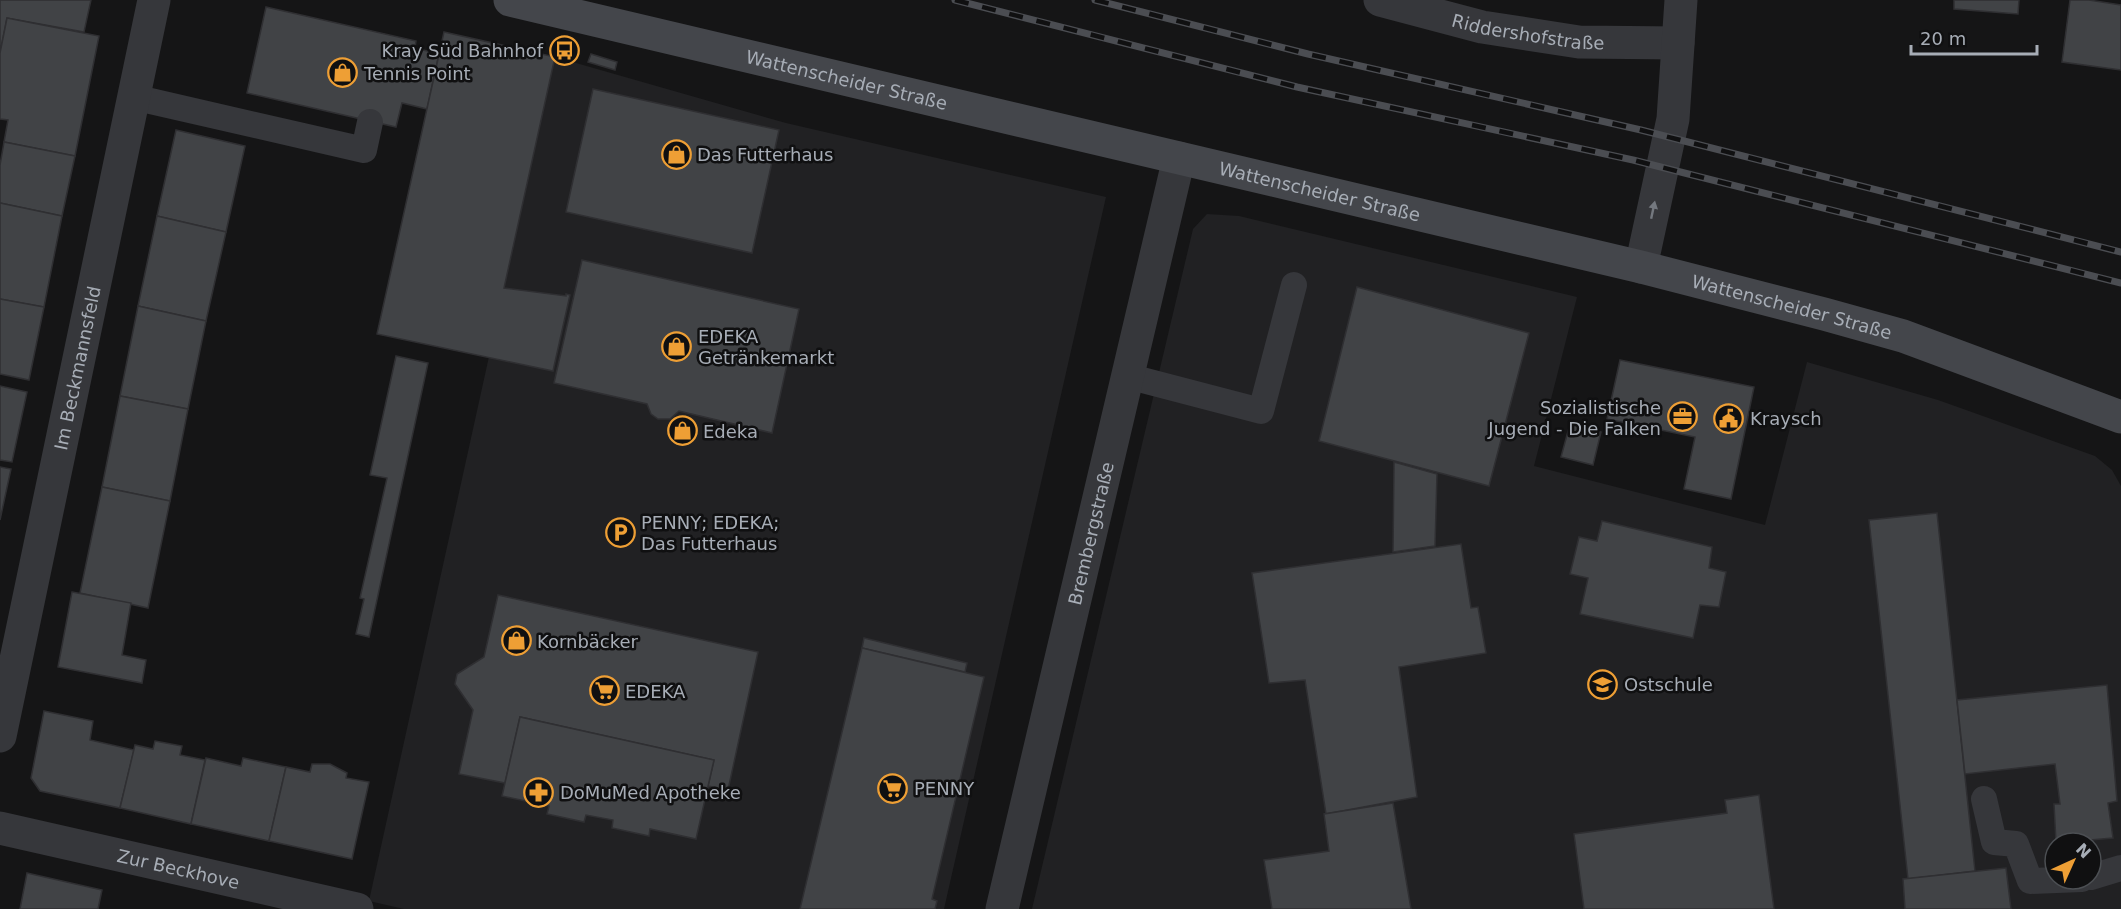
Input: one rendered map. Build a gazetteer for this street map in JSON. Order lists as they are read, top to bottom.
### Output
{
  "streets": {
    "main road": ["Wattenscheider Straße"],
    "street": [
      "Riddershofstraße",
      "Im Beckmannsfeld",
      "Brembergstraße",
      "Zur Beckhove"
    ]
  },
  "crossings": [
    ["Wattenscheider Straße", "Brembergstraße"]
  ],
  "places": {
    "bus stop": ["Kray Süd Bahnhof"],
    "shop": [
      "Tennis Point",
      "Das Futterhaus",
      "EDEKA Getränkemarkt",
      "Edeka",
      "Kornbäcker"
    ],
    "office": ["Sozialistische Jugend - Die Falken"],
    "public building": ["Kraysch"],
    "parking": ["PENNY; EDEKA; Das Futterhaus"],
    "school or university": ["Ostschule"],
    "supermarket": ["EDEKA", "PENNY"],
    "pharmacy": ["DoMuMed Apotheke"]
  },
  "scale_bar": "20 m",
  "north": "top right"
}
